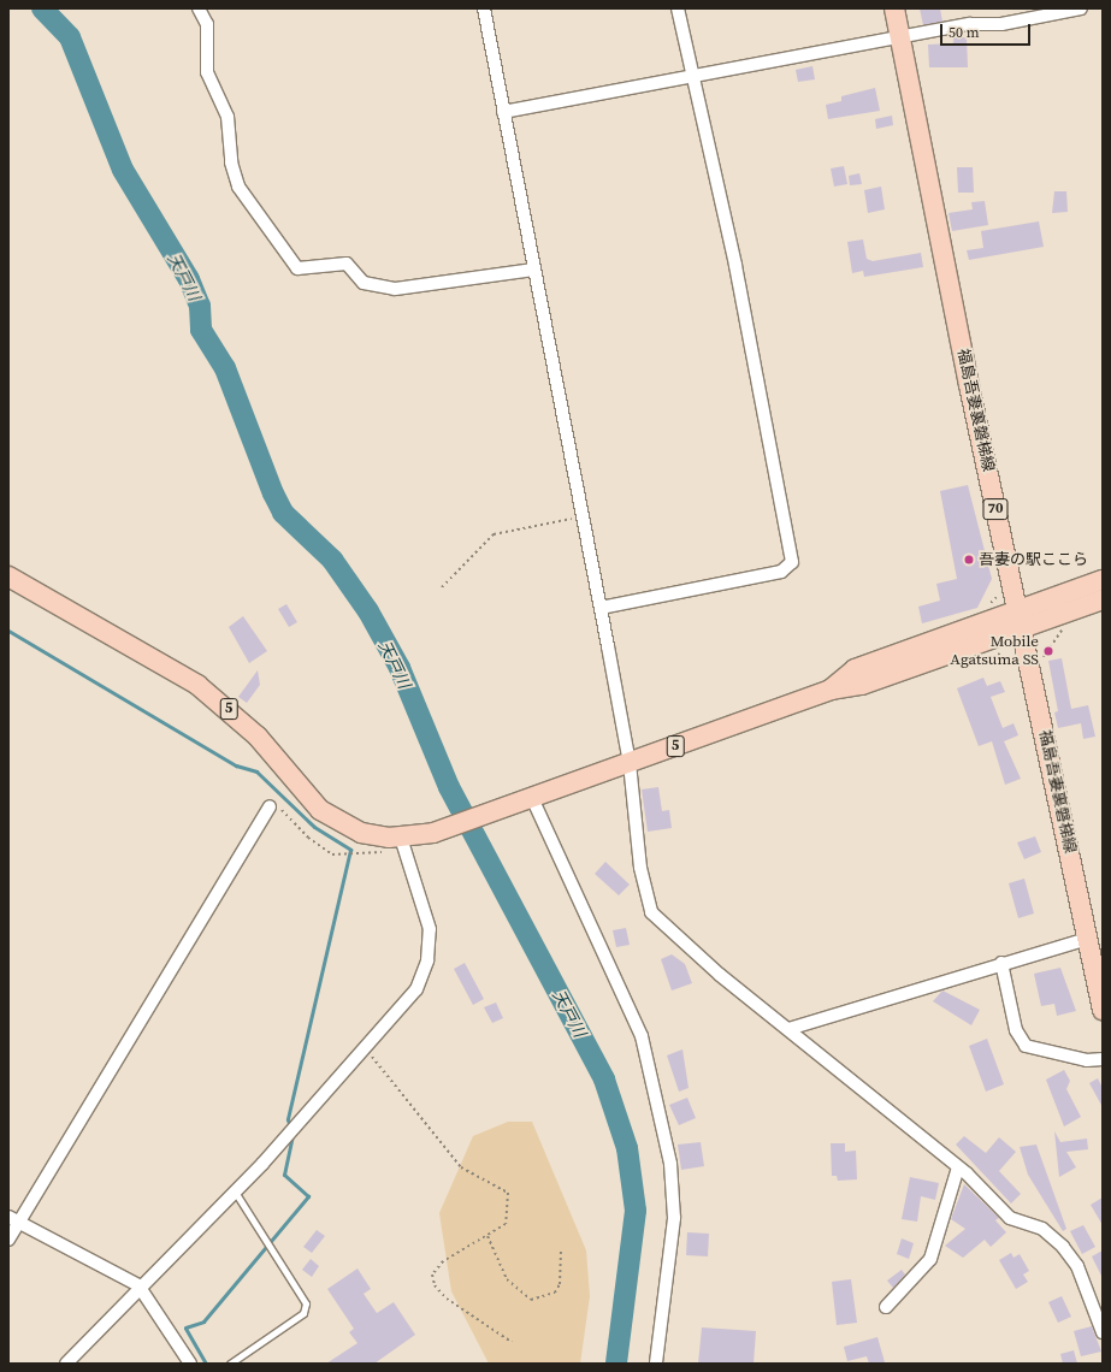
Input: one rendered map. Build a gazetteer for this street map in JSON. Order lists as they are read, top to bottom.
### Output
{
  "streets": {
    "main road": ["福島吾妻裏磐梯線", "70", "5"]
  },
  "crossings": [
    ["福島吾妻裏磐梯線", "5"]
  ],
  "water": ["天戸川"],
  "places": ["吾妻の駅ここら", "Mobile Agatsuma SS"],
  "scale_bar": "50 m"
}
